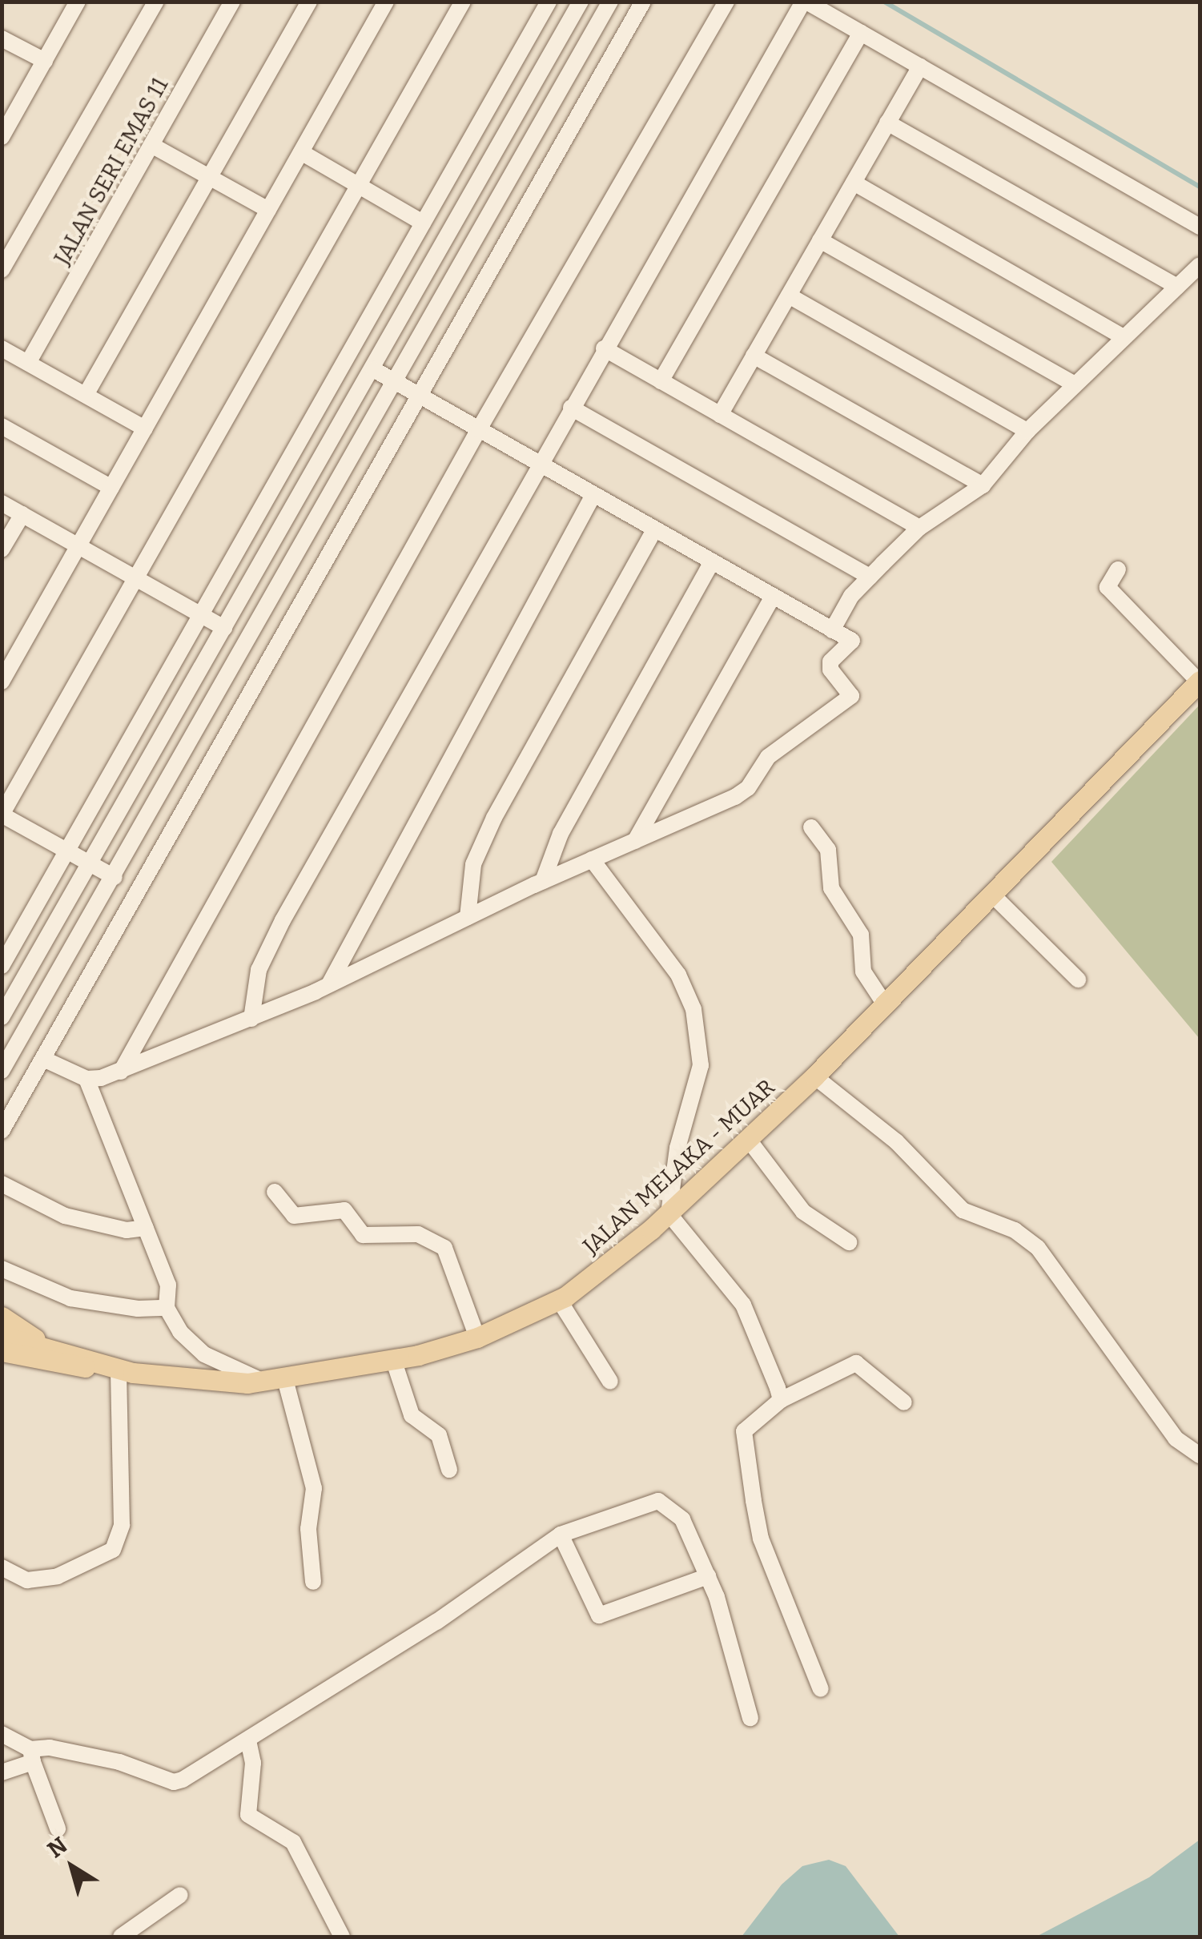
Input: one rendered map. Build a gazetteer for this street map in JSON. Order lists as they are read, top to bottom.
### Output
{
  "streets": {
    "main road": ["JALAN MELAKA - MUAR"],
    "street": ["JALAN SERI EMAS 11"]
  },
  "north": "top left"
}
